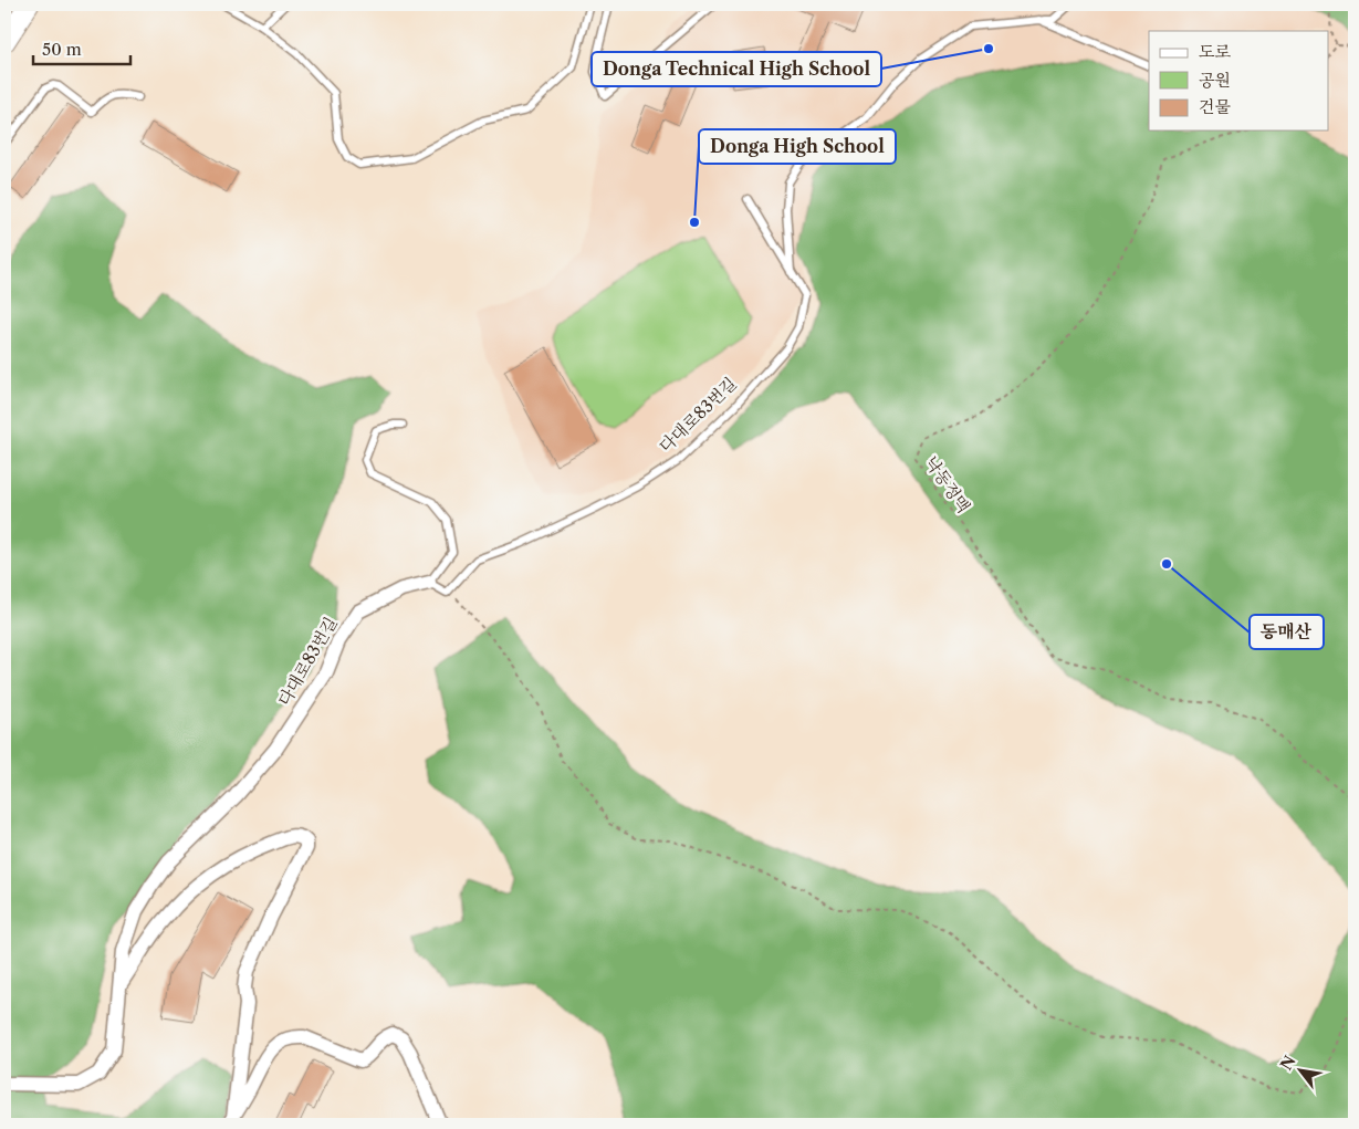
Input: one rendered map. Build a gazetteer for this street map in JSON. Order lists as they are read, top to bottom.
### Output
{
  "streets": {
    "street": ["다대로83번길"],
    "path": ["낙동정맥"]
  },
  "places": ["Donga Technical High School", "Donga High School", "동매산"],
  "legend": ["도로", "공원", "건물"],
  "scale_bar": "50 m",
  "north": "top left"
}
